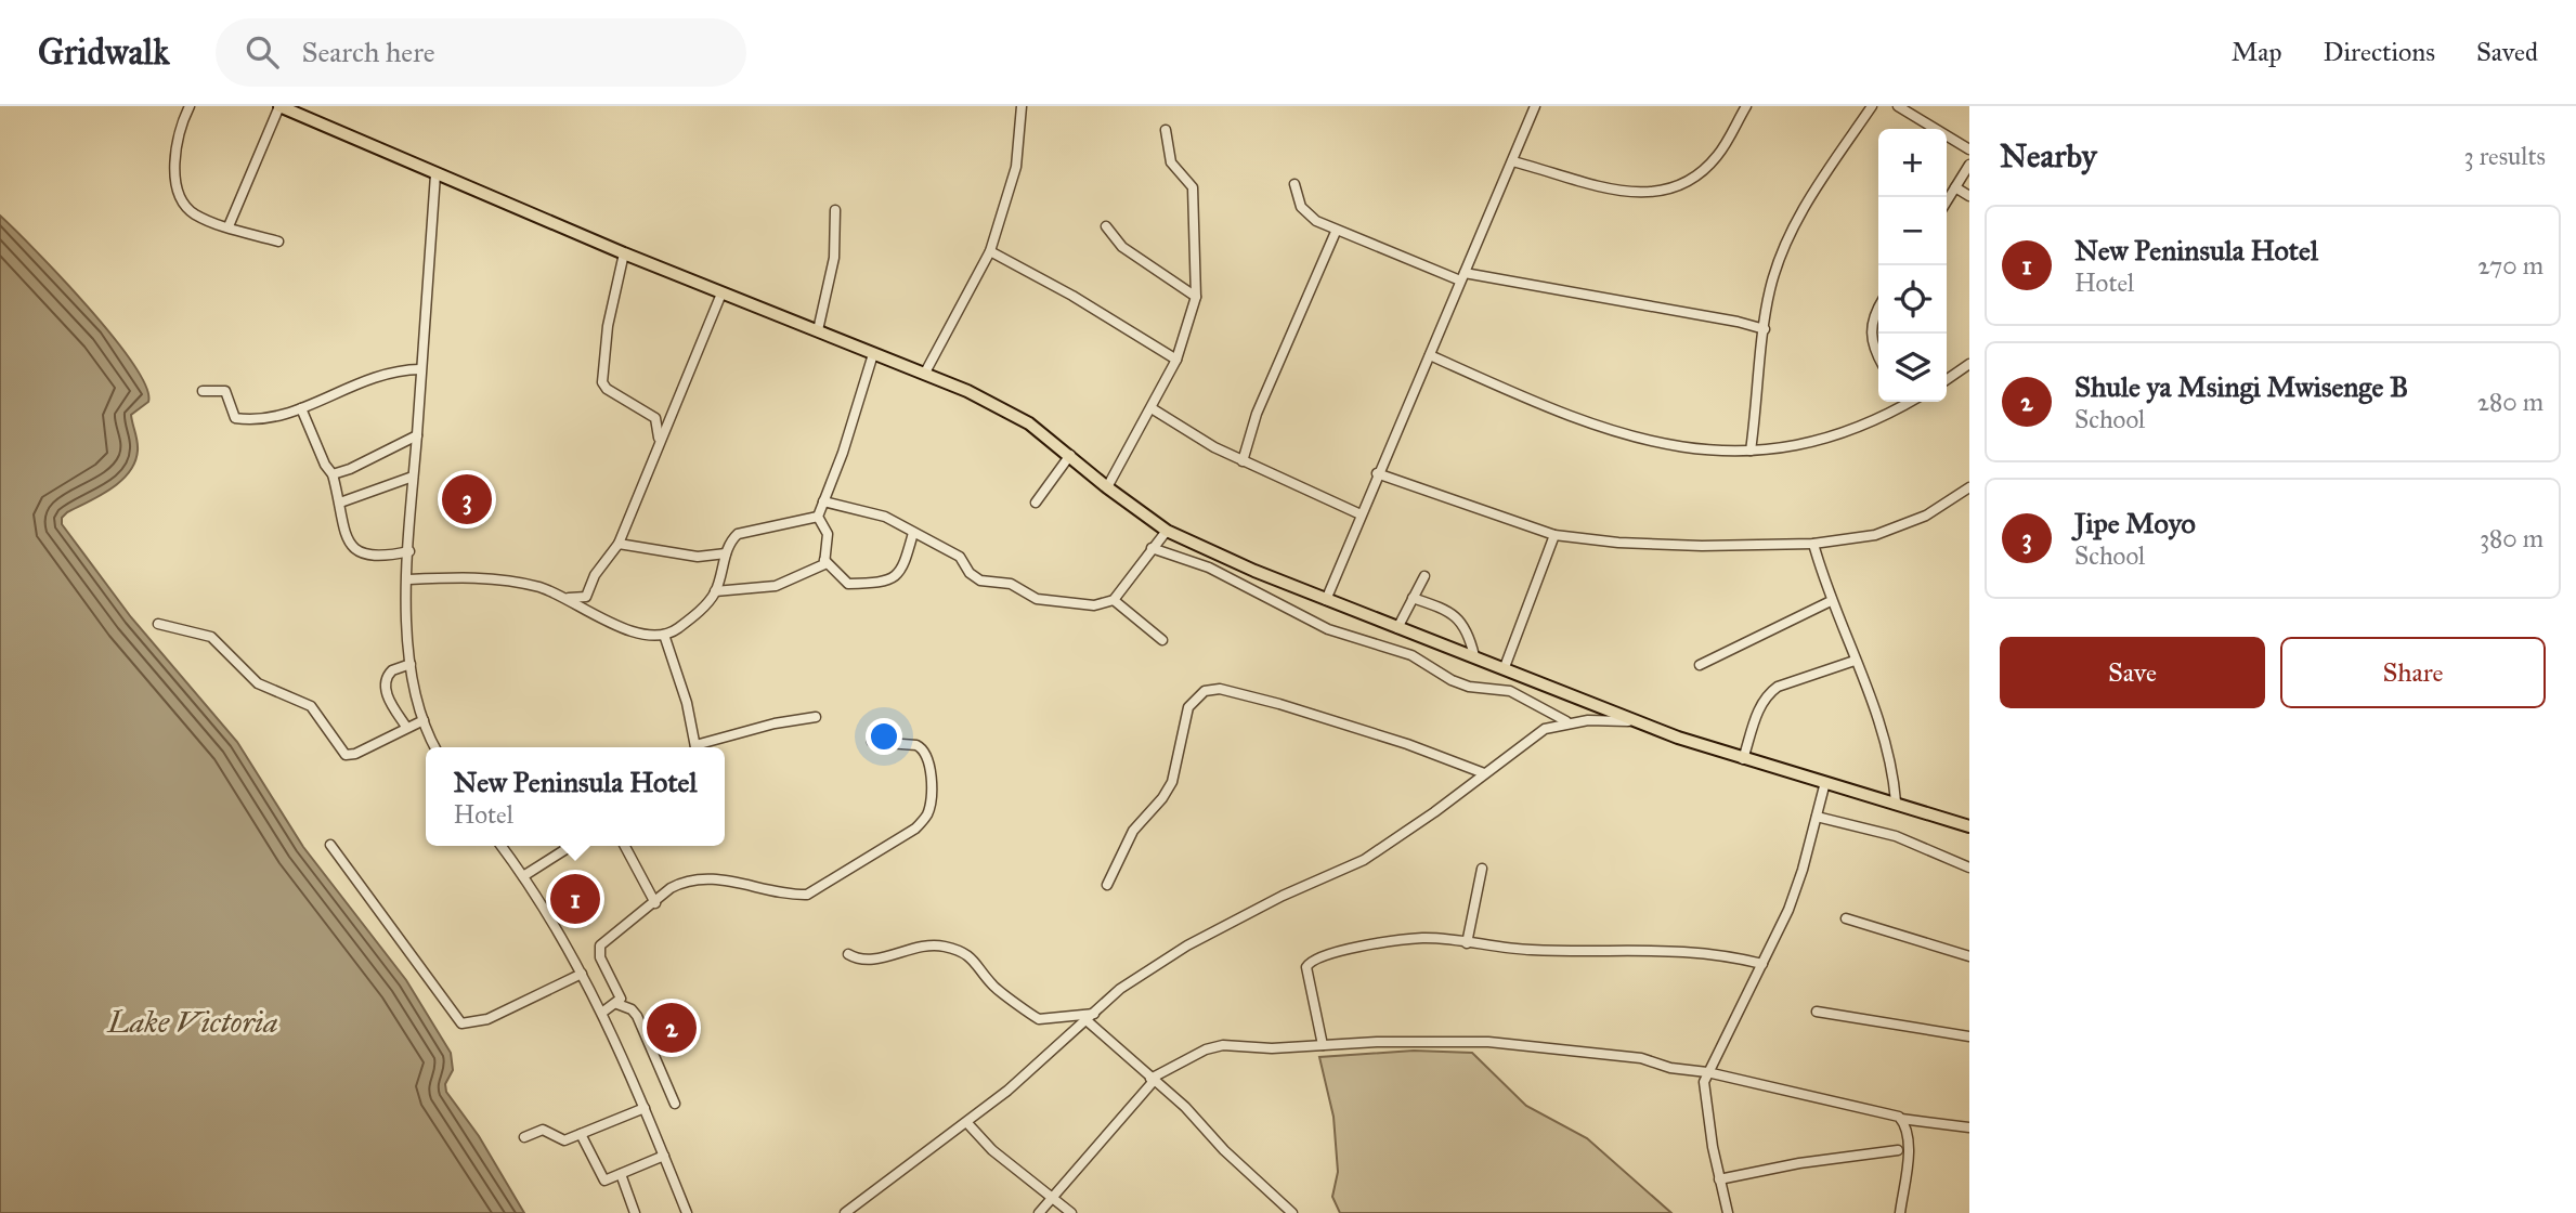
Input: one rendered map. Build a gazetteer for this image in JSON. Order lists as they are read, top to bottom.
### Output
{
  "water": ["Lake Victoria"],
  "page": {
    "header": "Gridwalk",
    "search": "Search here",
    "nav": ["Map", "Directions", "Saved"],
    "heading": ["Nearby", "3 results"],
    "map_buttons": ["+", "−"],
    "list": [
      {
        "mark": "1",
        "name": "New Peninsula Hotel",
        "note": "Hotel",
        "value": "270 m"
      },
      {
        "mark": "2",
        "name": "Shule ya Msingi Mwisenge B",
        "note": "School",
        "value": "280 m"
      },
      {
        "mark": "3",
        "name": "Jipe Moyo",
        "note": "School",
        "value": "380 m"
      }
    ],
    "pins": ["3", "1", "2"],
    "buttons": ["Save", "Share"],
    "popup": ["New Peninsula Hotel", "Hotel"]
  }
}
